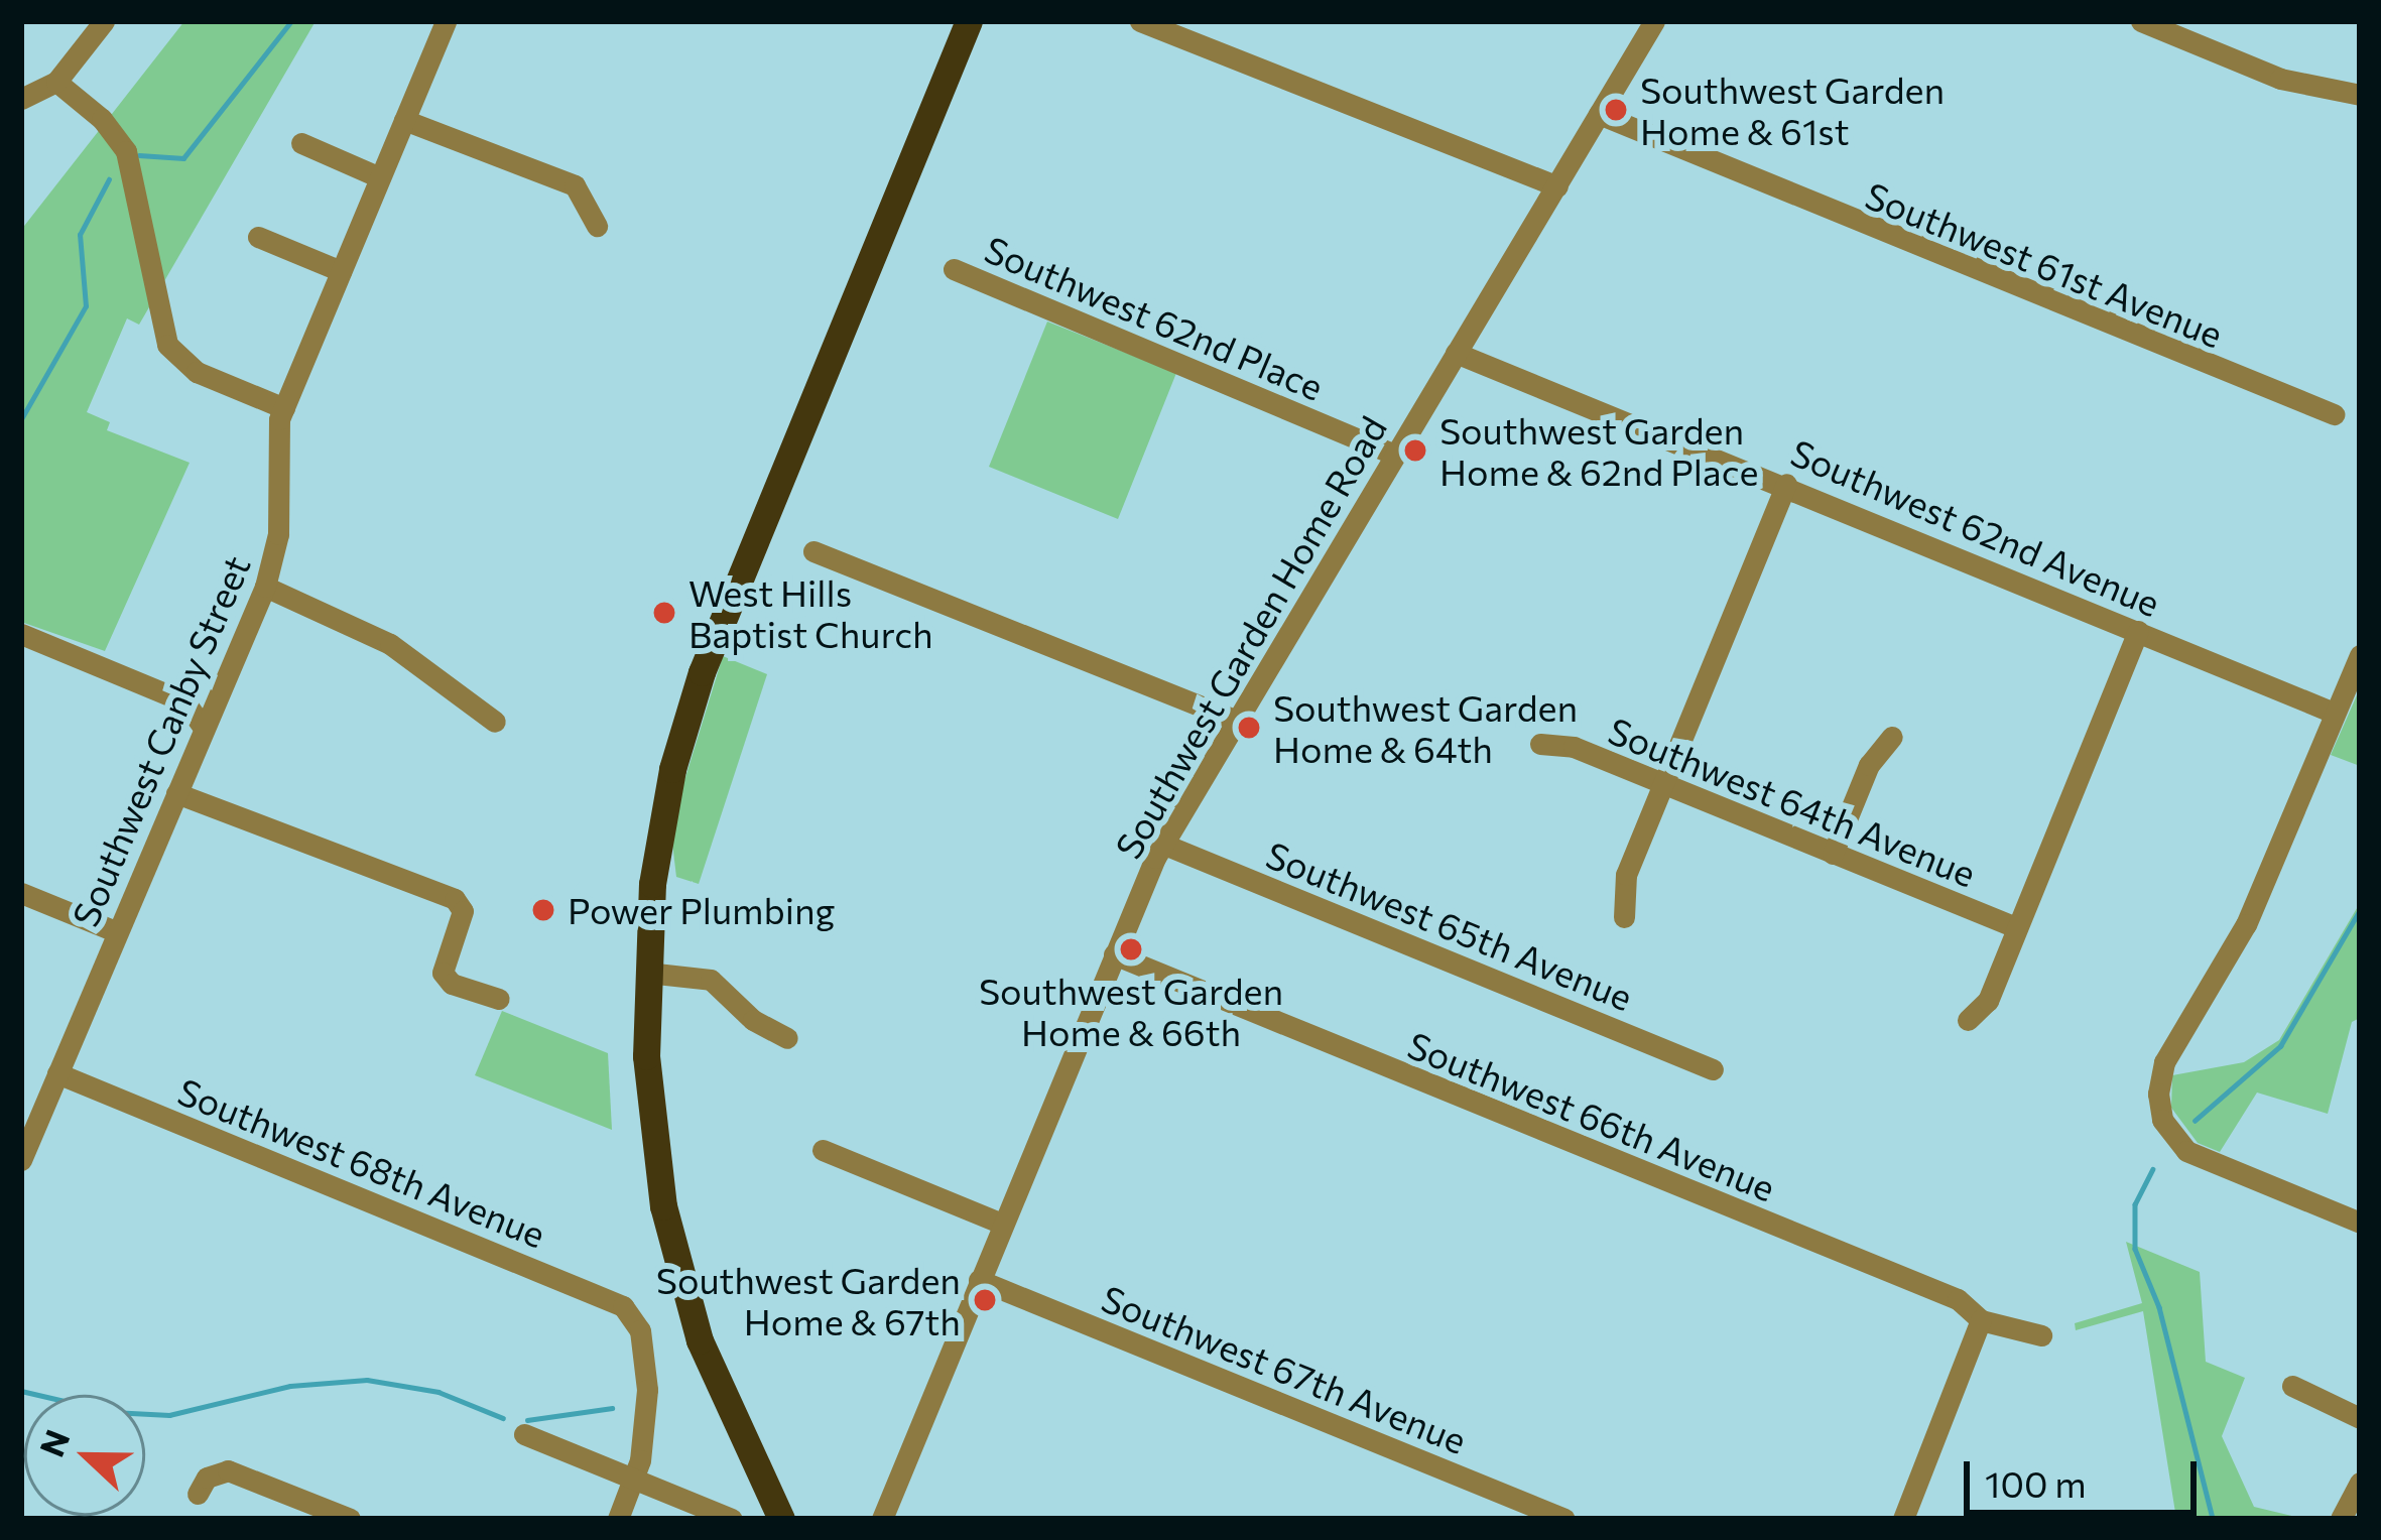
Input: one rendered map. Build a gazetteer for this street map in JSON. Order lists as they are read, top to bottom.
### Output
{
  "streets": {
    "street": [
      "Southwest 61st Avenue",
      "Southwest 62nd Place",
      "Southwest 62nd Avenue",
      "Southwest Garden Home Road",
      "Southwest Canby Street",
      "Southwest 64th Avenue",
      "Southwest 65th Avenue",
      "Southwest 66th Avenue",
      "Southwest 68th Avenue",
      "Southwest 67th Avenue"
    ]
  },
  "crossings": [
    ["Southwest 61st Avenue", "Southwest Garden Home Road"],
    ["Southwest 62nd Place", "Southwest Garden Home Road"],
    ["Southwest 62nd Avenue", "Southwest Garden Home Road"],
    ["Southwest Garden Home Road", "Southwest 65th Avenue"],
    ["Southwest Garden Home Road", "Southwest 66th Avenue"],
    ["Southwest Garden Home Road", "Southwest 67th Avenue"],
    ["Southwest Canby Street", "Southwest 68th Avenue"]
  ],
  "places": [
    "Southwest Garden Home & 61st",
    "Southwest Garden Home & 62nd Place",
    "West Hills Baptist Church",
    "Southwest Garden Home & 64th",
    "Power Plumbing",
    "Southwest Garden Home & 66th",
    "Southwest Garden Home & 67th"
  ],
  "scale_bar": "100 m",
  "north": "left"
}
